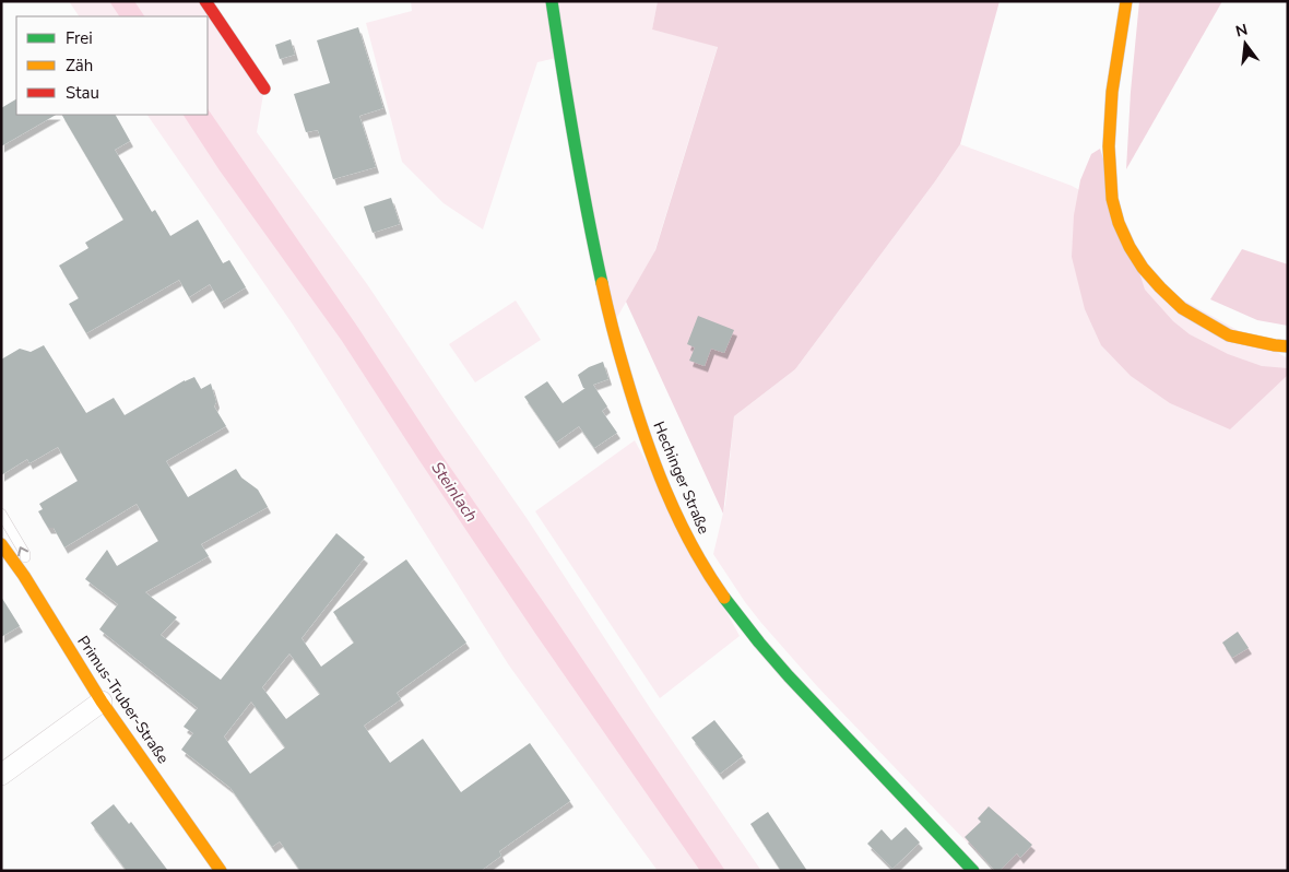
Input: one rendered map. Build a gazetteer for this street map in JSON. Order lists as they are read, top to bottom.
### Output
{
  "streets": {
    "main road": ["Hechinger Straße", "Primus-Truber-Straße"]
  },
  "water": ["Steinlach"],
  "legend": ["Frei", "Zäh", "Stau"],
  "north": "top"
}
